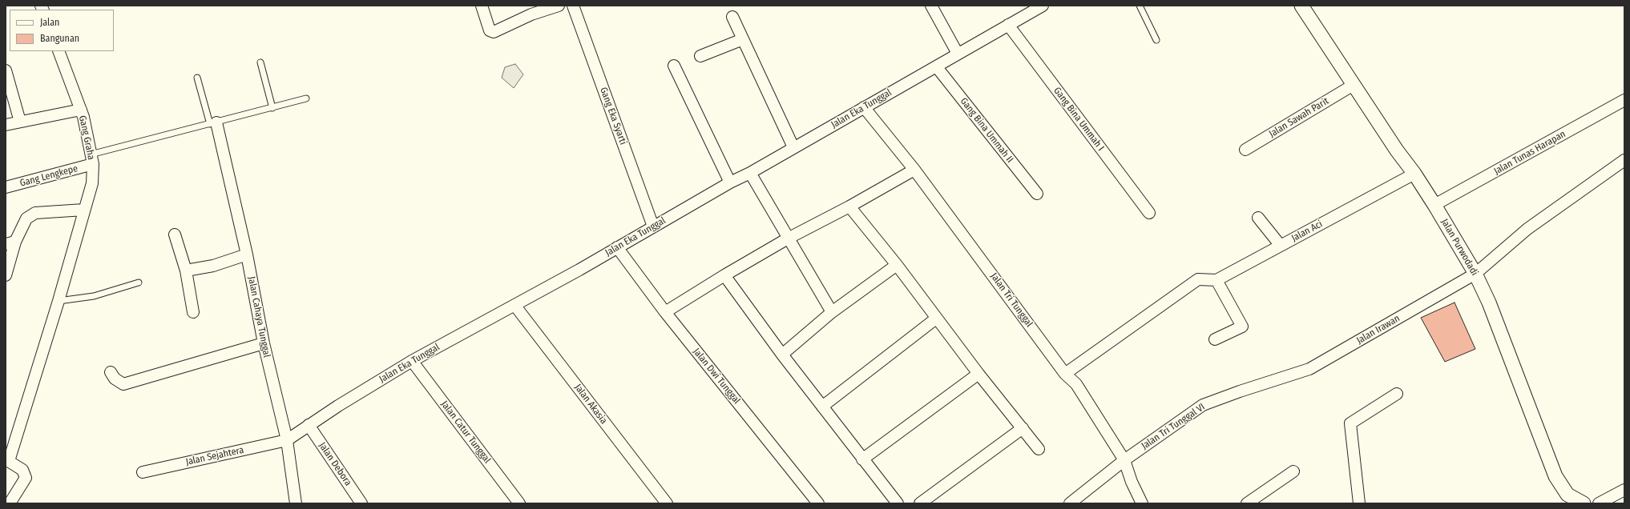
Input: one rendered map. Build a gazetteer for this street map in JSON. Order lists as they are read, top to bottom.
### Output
{
  "streets": {
    "street": [
      "Jalan Eka Tunggal",
      "Gang Eka Syarti",
      "Jalan Sawah Parit",
      "Gang Bina Ummah I",
      "Gang Bina Ummah II",
      "Gang Graha",
      "Jalan Tunas Harapan",
      "Gang Lengkepe",
      "Jalan Aci",
      "Jalan Purwodadi",
      "Jalan Tri Tunggal",
      "Jalan Cahaya Tunggal",
      "Jalan Irawan",
      "Jalan Dwi Tunggal",
      "Jalan Akasia",
      "Jalan Tri Tunggal VI",
      "Jalan Catur Tunggal",
      "Jalan Sejahtera",
      "Jalan Debora"
    ]
  },
  "crossings": [
    ["Jalan Eka Tunggal", "Gang Eka Syarti"],
    ["Jalan Eka Tunggal", "Gang Bina Ummah I"],
    ["Jalan Eka Tunggal", "Gang Bina Ummah II"],
    ["Jalan Eka Tunggal", "Jalan Tri Tunggal"],
    ["Jalan Eka Tunggal", "Jalan Cahaya Tunggal"],
    ["Jalan Eka Tunggal", "Jalan Dwi Tunggal"],
    ["Jalan Eka Tunggal", "Jalan Akasia"],
    ["Jalan Eka Tunggal", "Jalan Catur Tunggal"],
    ["Jalan Eka Tunggal", "Jalan Sejahtera"],
    ["Jalan Eka Tunggal", "Jalan Debora"],
    ["Jalan Sawah Parit", "Jalan Purwodadi"],
    ["Gang Graha", "Gang Lengkepe"],
    ["Jalan Tunas Harapan", "Jalan Purwodadi"],
    ["Jalan Aci", "Jalan Purwodadi"],
    ["Jalan Purwodadi", "Jalan Irawan"],
    ["Jalan Tri Tunggal", "Jalan Tri Tunggal VI"],
    ["Jalan Cahaya Tunggal", "Jalan Sejahtera"],
    ["Jalan Irawan", "Jalan Tri Tunggal VI"]
  ],
  "legend": ["Jalan", "Bangunan"]
}
